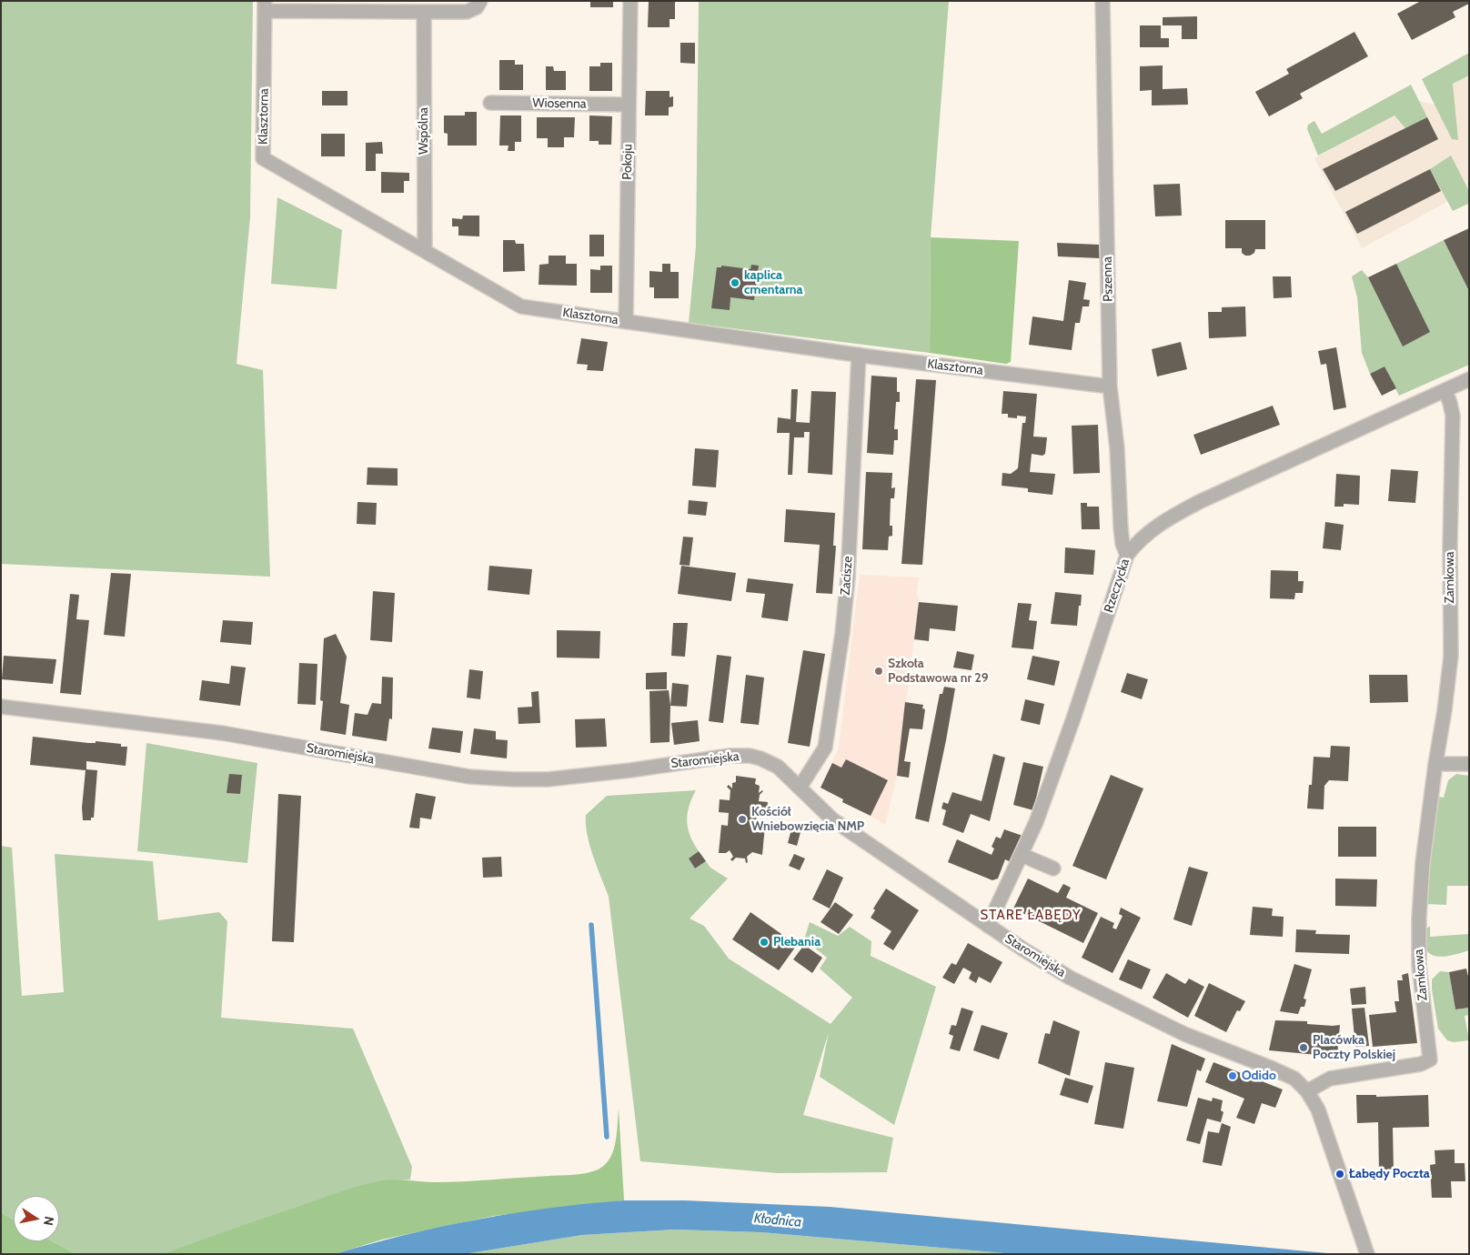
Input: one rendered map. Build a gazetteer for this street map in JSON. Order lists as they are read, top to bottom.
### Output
{
  "streets": {
    "street": [
      "Wiosenna",
      "Klasztorna",
      "Wspólna",
      "Pokoju",
      "Pszenna",
      "Zacisze",
      "Zamkowa",
      "Rzeczycka",
      "Staromiejska"
    ]
  },
  "crossings": [
    ["Wiosenna", "Pokoju"],
    ["Klasztorna", "Wspólna"],
    ["Klasztorna", "Pokoju"],
    ["Klasztorna", "Pszenna"],
    ["Klasztorna", "Zacisze"],
    ["Pszenna", "Rzeczycka"],
    ["Zacisze", "Staromiejska"],
    ["Zamkowa", "Rzeczycka"],
    ["Zamkowa", "Staromiejska"],
    ["Rzeczycka", "Staromiejska"]
  ],
  "districts": ["STARE ŁABĘDY"],
  "water": ["Kłodnica"],
  "places": [
    "kaplica cmentarna",
    "Szkoła Podstawowa nr 29",
    "Kościół Wniebowzięcia NMP",
    "Plebania",
    "Placówka Poczty Polskiej",
    "Odido",
    "Łabędy Poczta"
  ],
  "north": "right"
}
